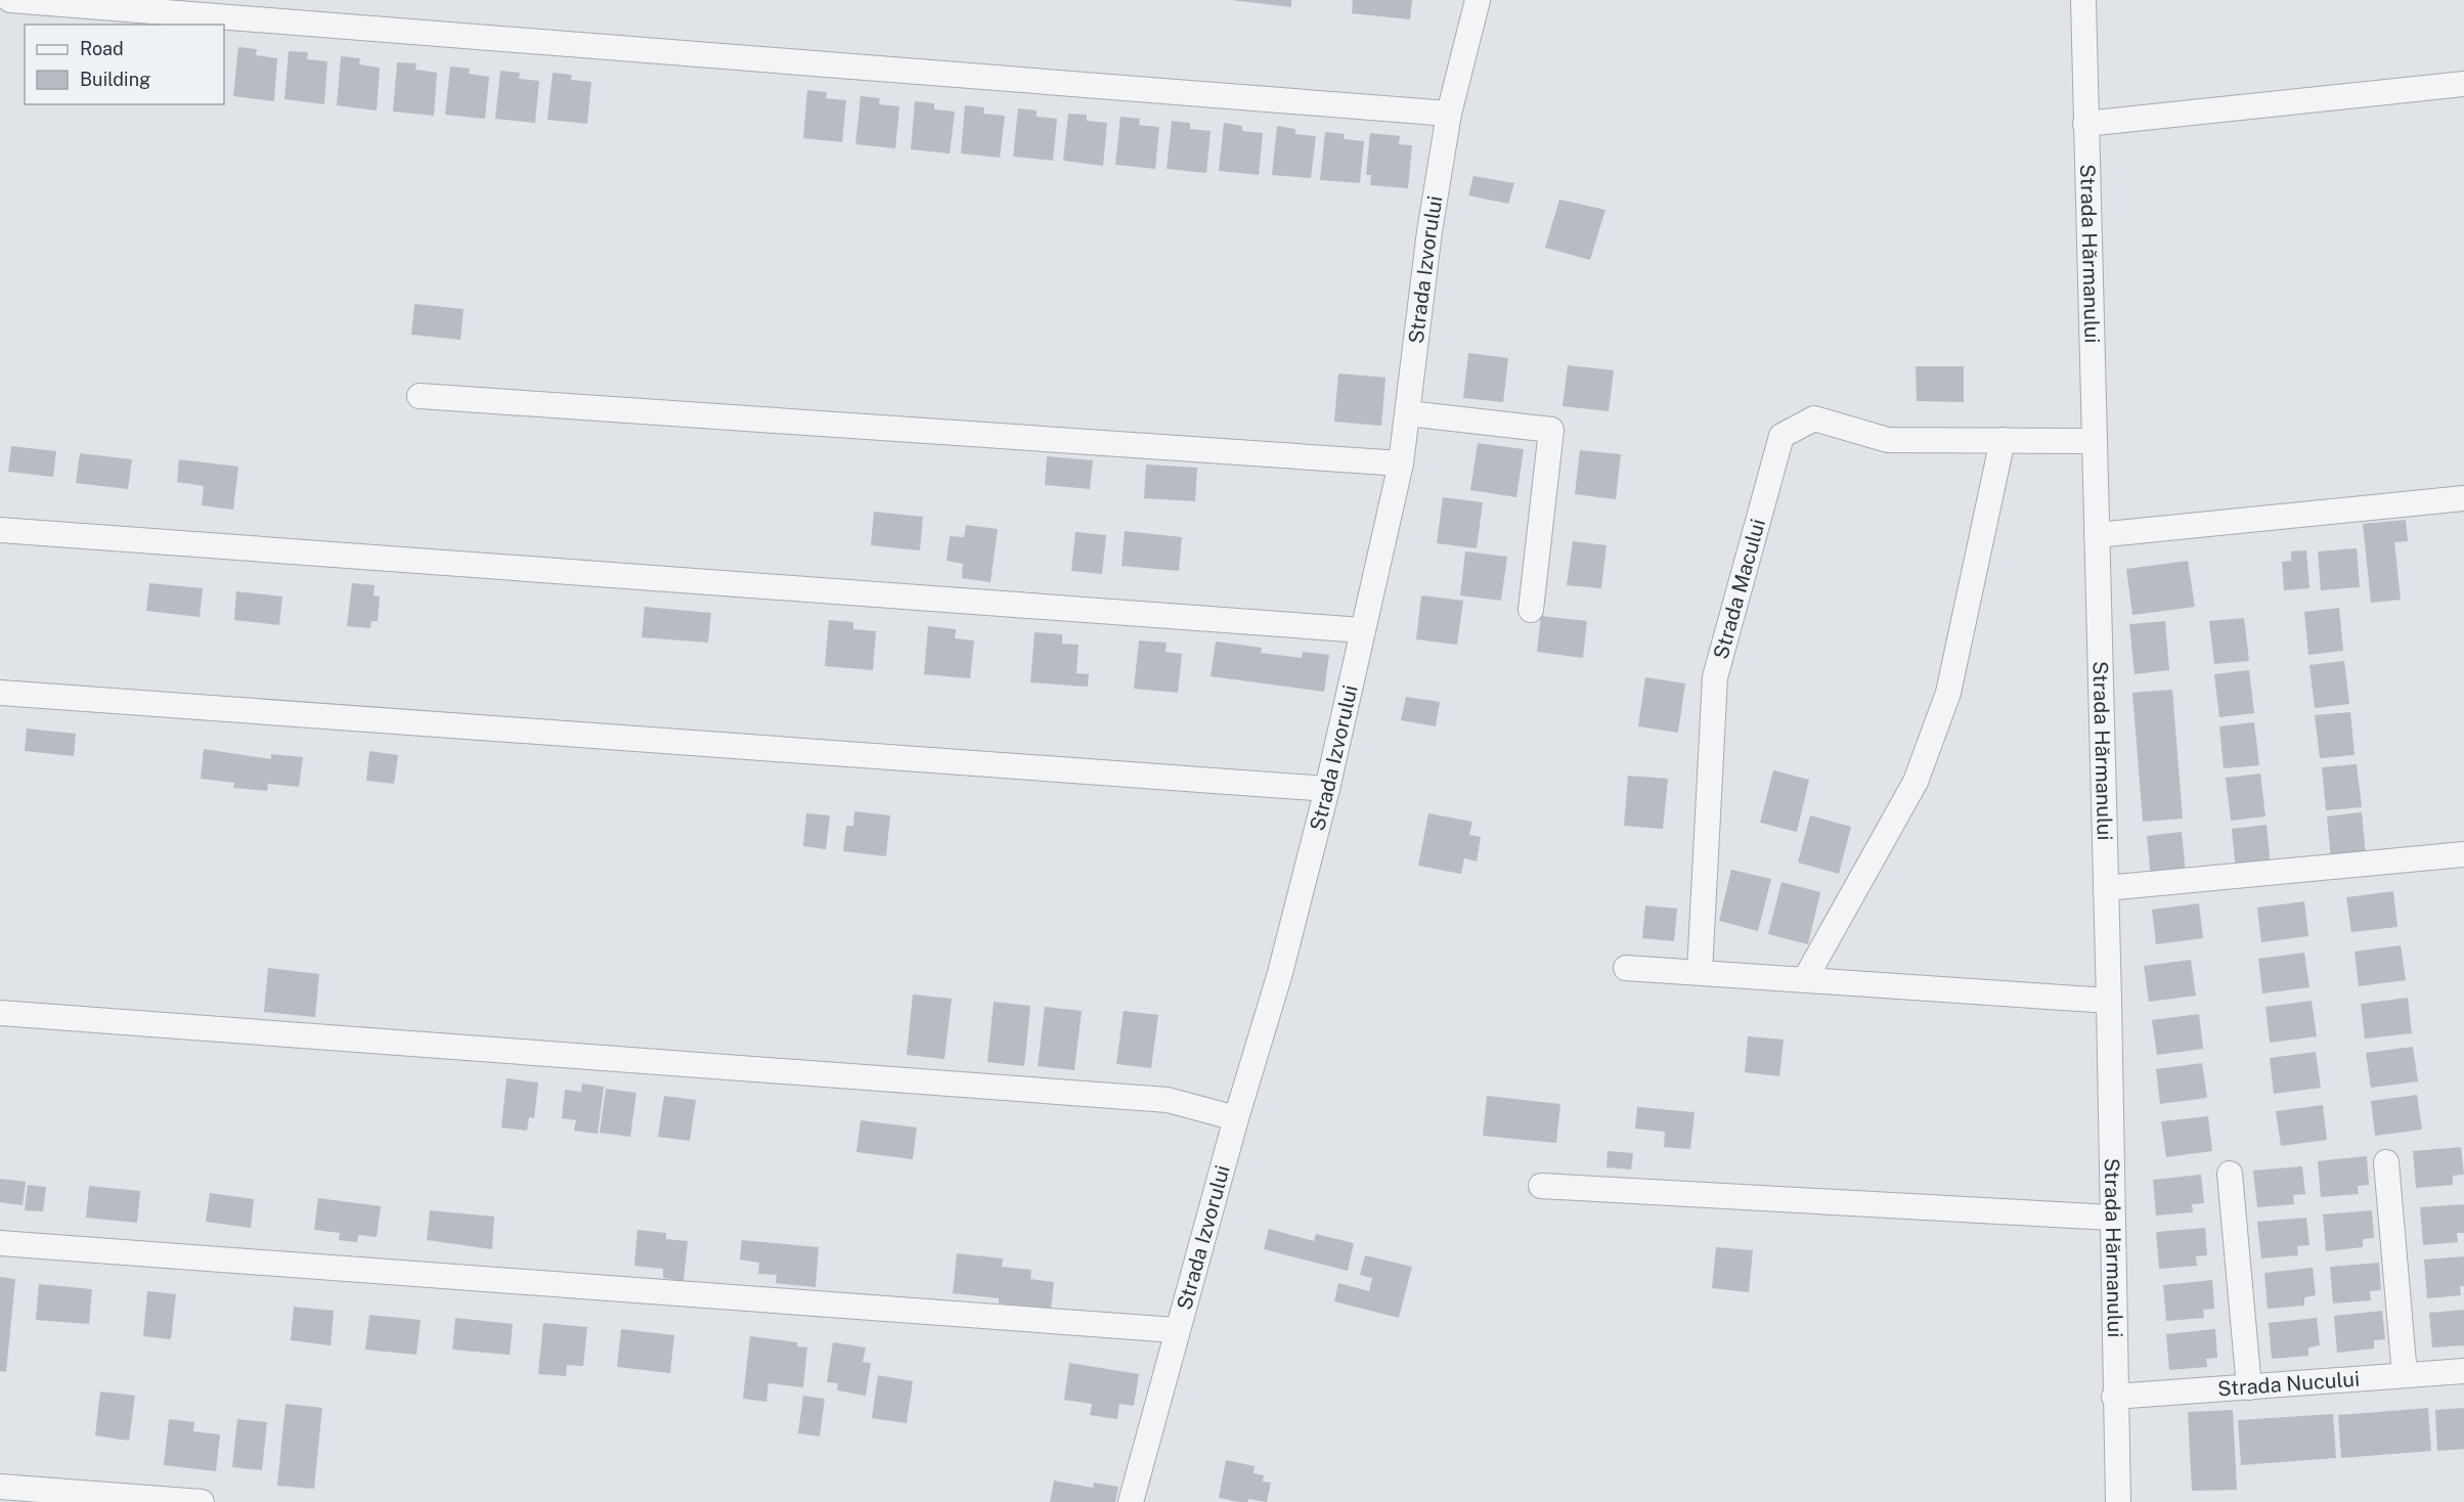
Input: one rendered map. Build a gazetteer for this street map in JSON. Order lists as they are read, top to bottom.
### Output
{
  "streets": {
    "street": [
      "Strada Hărmanului",
      "Strada Izvorului",
      "Strada Macului",
      "Strada Nucului"
    ]
  },
  "crossings": [
    ["Strada Hărmanului", "Strada Macului"],
    ["Strada Hărmanului", "Strada Nucului"]
  ],
  "legend": ["Road", "Building"]
}
